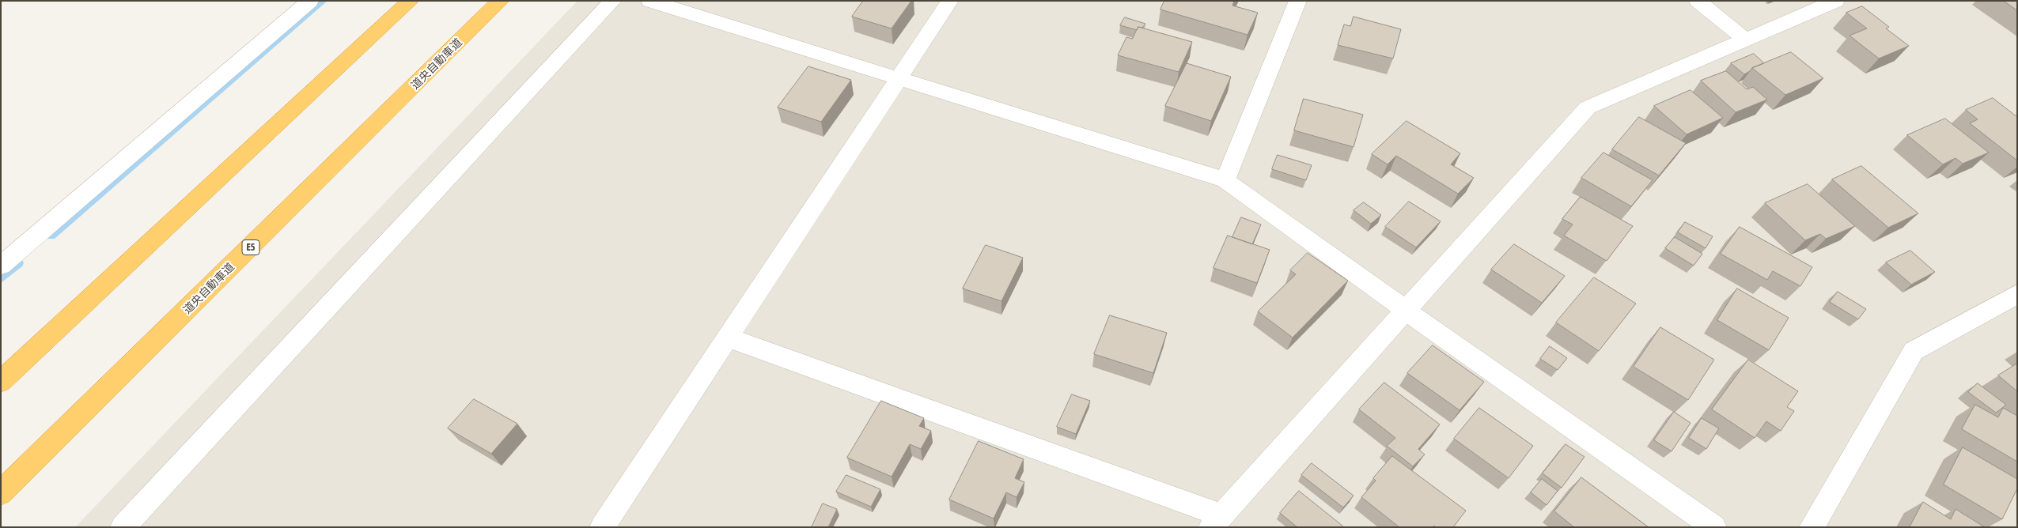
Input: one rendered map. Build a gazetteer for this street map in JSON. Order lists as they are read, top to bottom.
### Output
{
  "streets": {
    "highway": ["道央自動車道", "E5"]
  }
}
